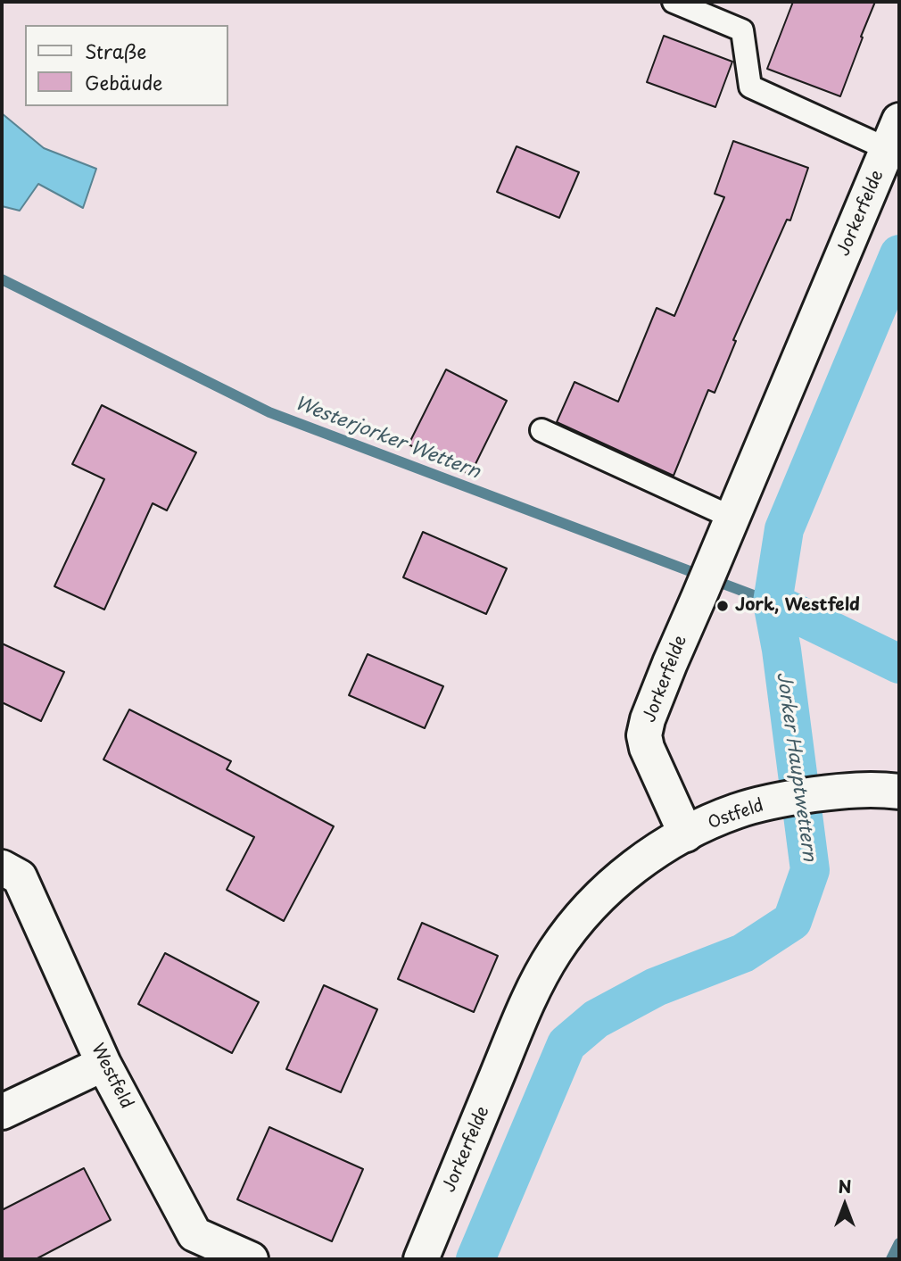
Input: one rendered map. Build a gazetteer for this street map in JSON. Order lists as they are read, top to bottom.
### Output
{
  "streets": {
    "street": ["Jorkerfelde", "Ostfeld", "Westfeld"]
  },
  "crossings": [
    ["Jorkerfelde", "Ostfeld"]
  ],
  "water": ["Westerjorker Wettern", "Jorker Hauptwettern"],
  "places": ["Jork, Westfeld"],
  "legend": ["Straße", "Gebäude"],
  "north": "top"
}
